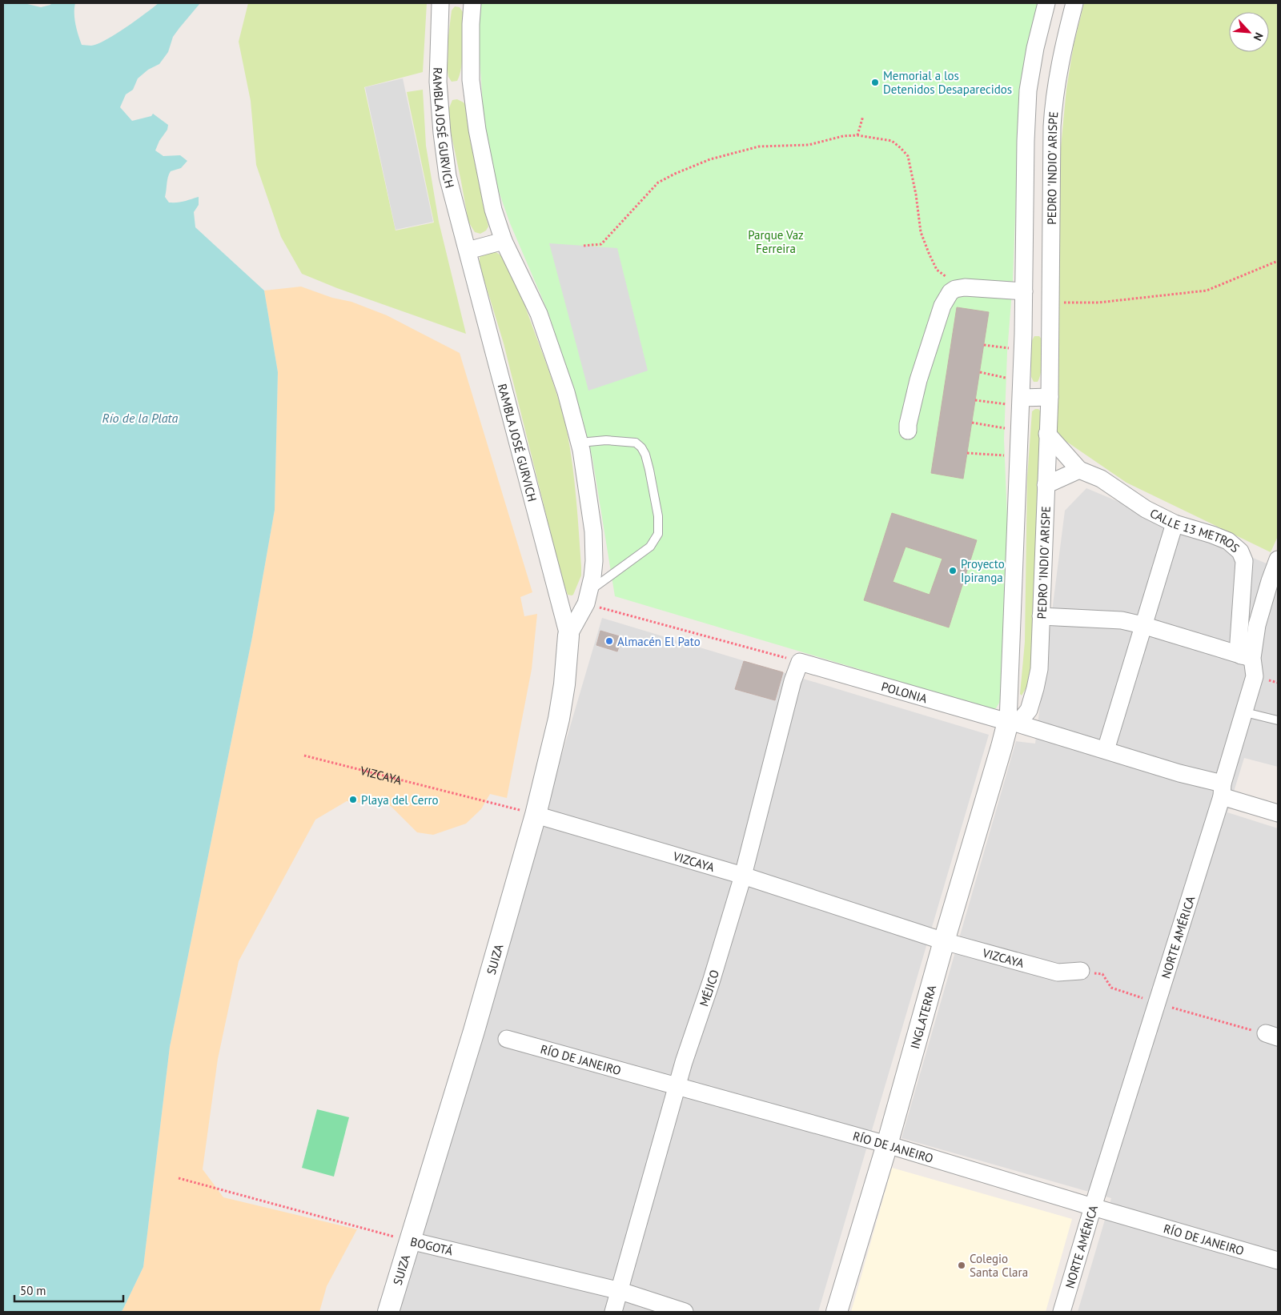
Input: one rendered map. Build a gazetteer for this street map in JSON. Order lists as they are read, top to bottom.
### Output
{
  "streets": {
    "street": [
      "RAMBLA JOSÉ GURVICH",
      "PEDRO 'INDIO' ARISPE",
      "CALLE 13 METROS",
      "POLONIA",
      "VIZCAYA",
      "NORTE AMÉRICA",
      "SUIZA",
      "MÉJICO",
      "INGLATERRA",
      "RÍO DE JANEIRO",
      "BOGOTÁ"
    ]
  },
  "crossings": [
    ["RAMBLA JOSÉ GURVICH", "SUIZA"],
    ["PEDRO 'INDIO' ARISPE", "CALLE 13 METROS"],
    ["PEDRO 'INDIO' ARISPE", "POLONIA"],
    ["PEDRO 'INDIO' ARISPE", "INGLATERRA"],
    ["CALLE 13 METROS", "NORTE AMÉRICA"],
    ["POLONIA", "NORTE AMÉRICA"],
    ["POLONIA", "MÉJICO"],
    ["POLONIA", "INGLATERRA"],
    ["VIZCAYA", "SUIZA"],
    ["VIZCAYA", "MÉJICO"],
    ["VIZCAYA", "INGLATERRA"],
    ["NORTE AMÉRICA", "RÍO DE JANEIRO"],
    ["SUIZA", "BOGOTÁ"],
    ["MÉJICO", "RÍO DE JANEIRO"],
    ["MÉJICO", "BOGOTÁ"],
    ["INGLATERRA", "RÍO DE JANEIRO"]
  ],
  "water": ["Río de la Plata"],
  "parks": ["Parque Vaz Ferreira"],
  "places": [
    "Memorial a los Detenidos Desaparecidos",
    "Proyecto Ipiranga",
    "Almacén El Pato",
    "Playa del Cerro",
    "Colegio Santa Clara"
  ],
  "scale_bar": "50 m",
  "north": "bottom right"
}
